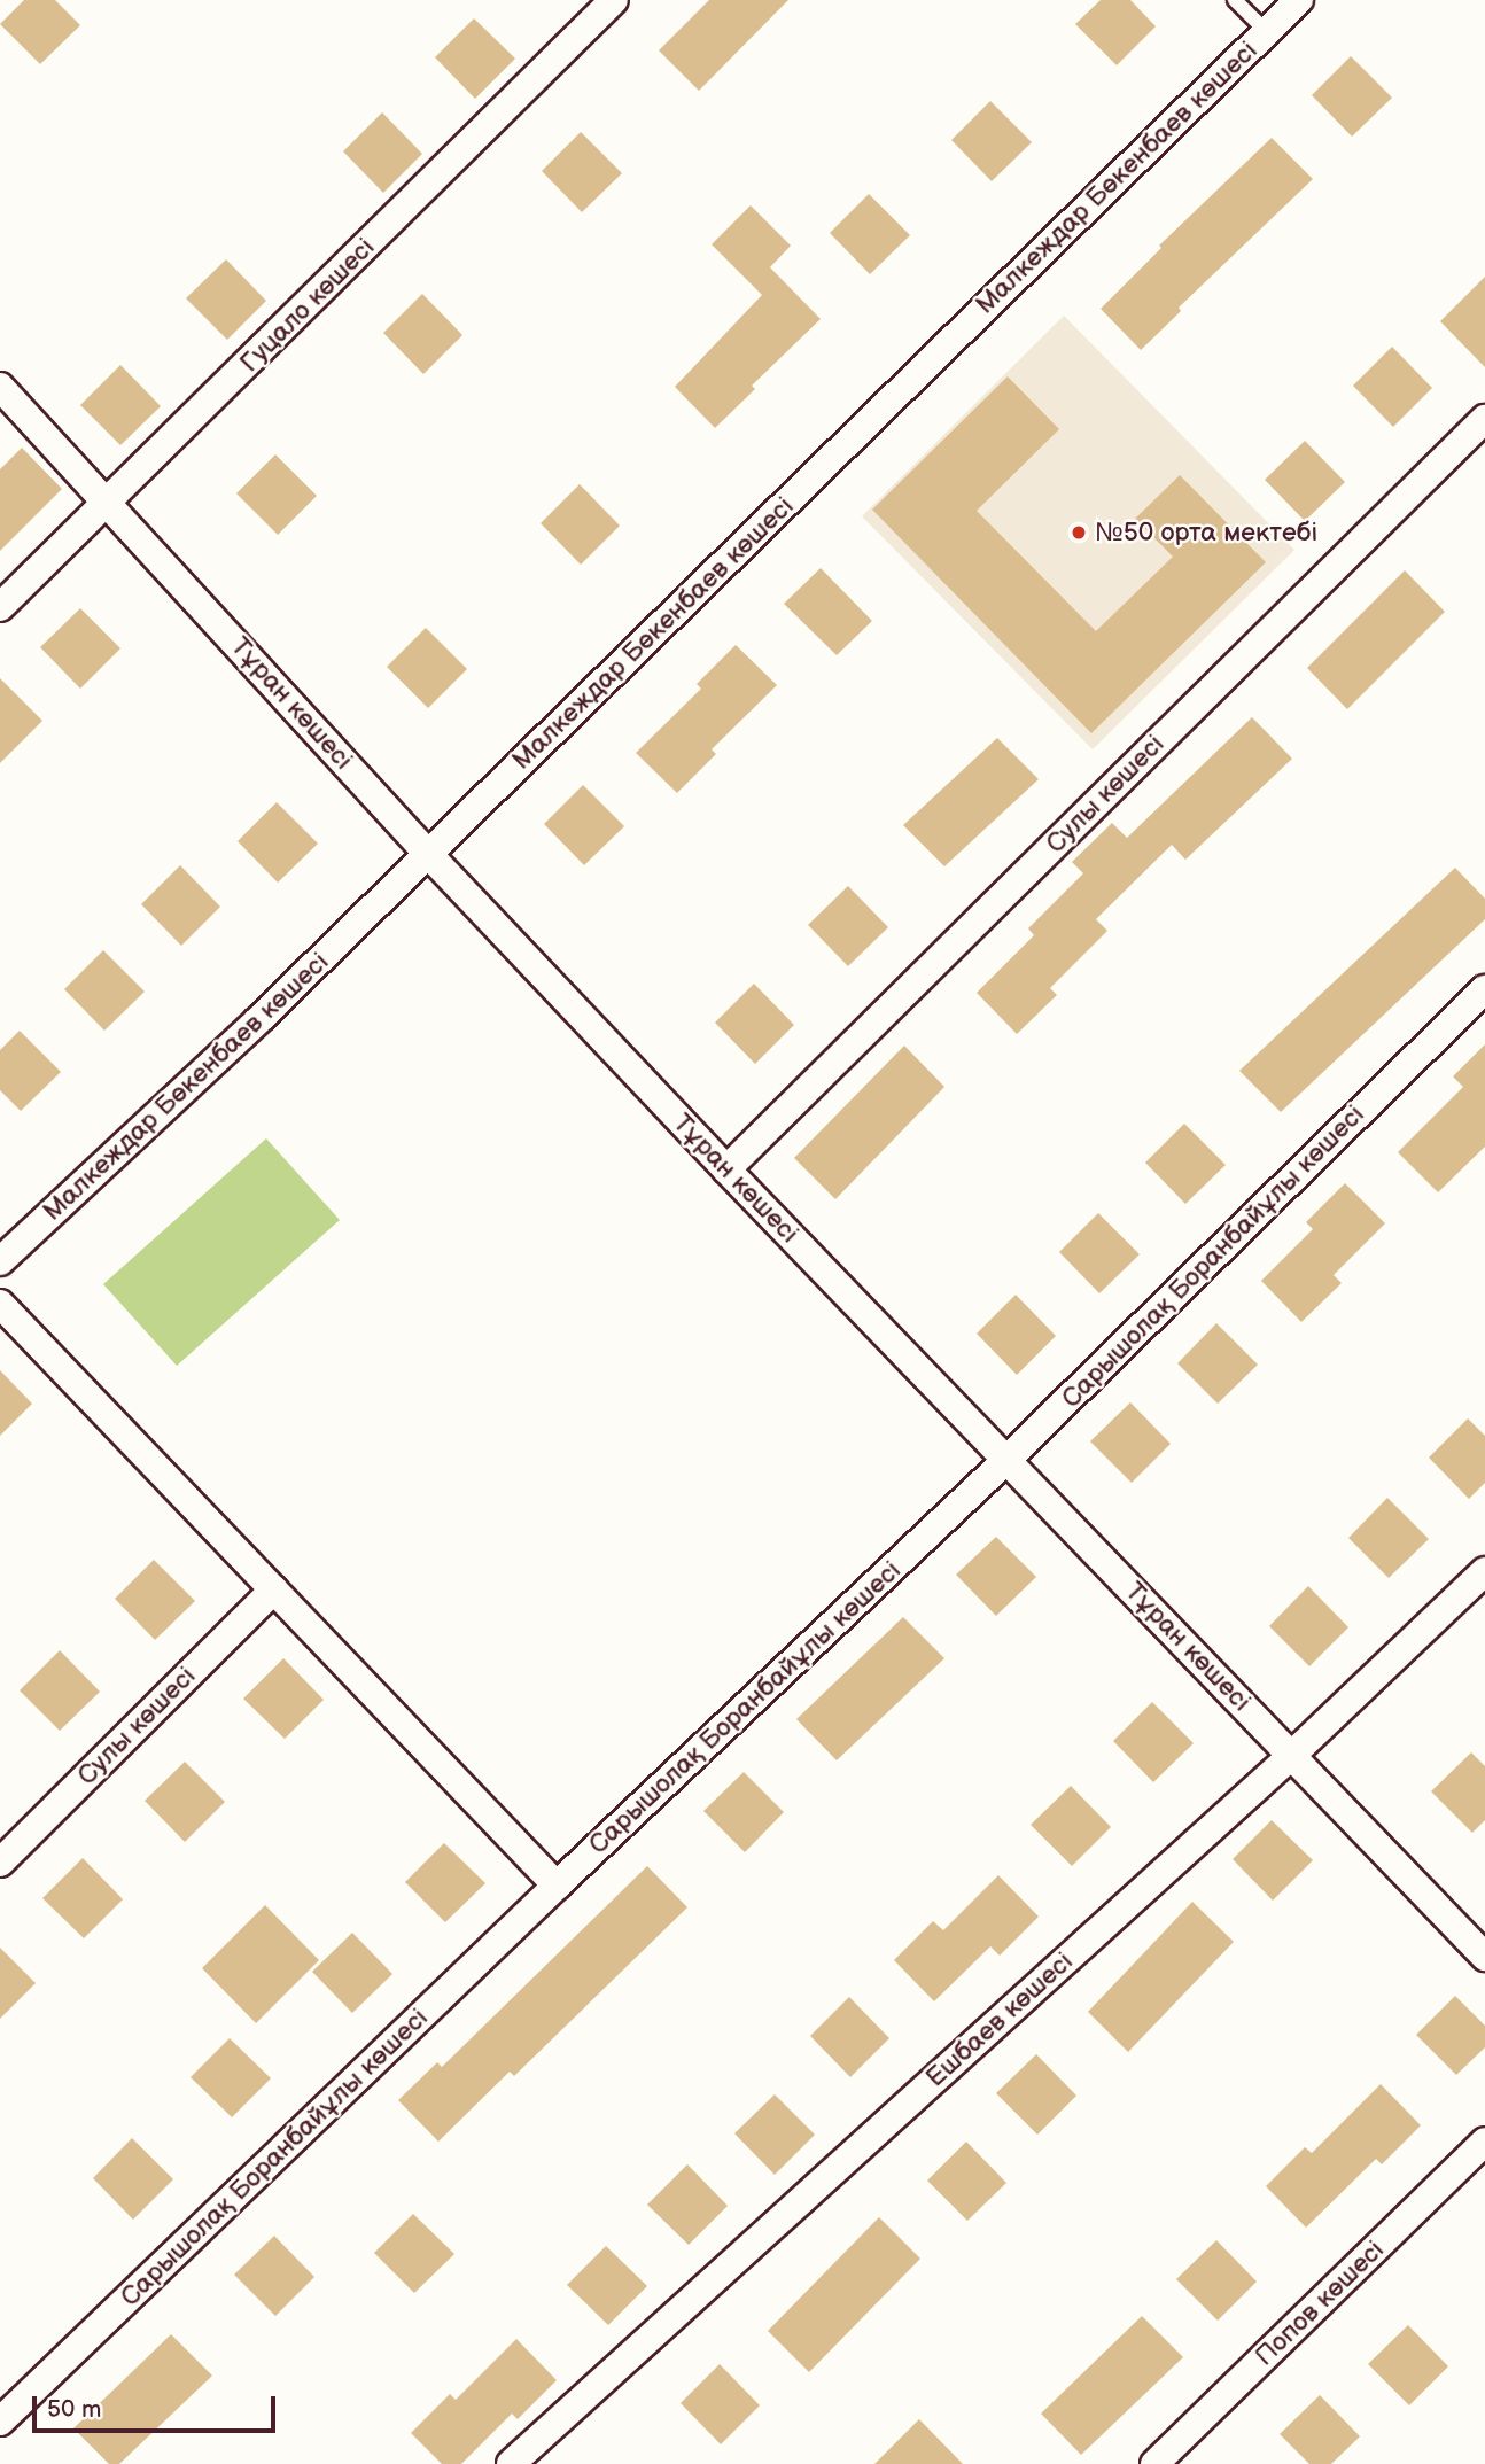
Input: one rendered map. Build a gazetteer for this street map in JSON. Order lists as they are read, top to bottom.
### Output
{
  "streets": {
    "street": [
      "Малкеждар Бөкенбаев көшесі",
      "Гуцало көшесі",
      "Тұран көшесі",
      "Сулы көшесі",
      "Сарышолақ Боранбайұлы көшесі",
      "Ешбаев көшесі",
      "Попов көшесі"
    ]
  },
  "crossings": [
    ["Малкеждар Бөкенбаев көшесі", "Тұран көшесі"],
    ["Гуцало көшесі", "Тұран көшесі"],
    ["Тұран көшесі", "Сулы көшесі"],
    ["Тұран көшесі", "Сарышолақ Боранбайұлы көшесі"],
    ["Тұран көшесі", "Ешбаев көшесі"]
  ],
  "places": ["№50 орта мектебі"],
  "scale_bar": "50 m"
}
